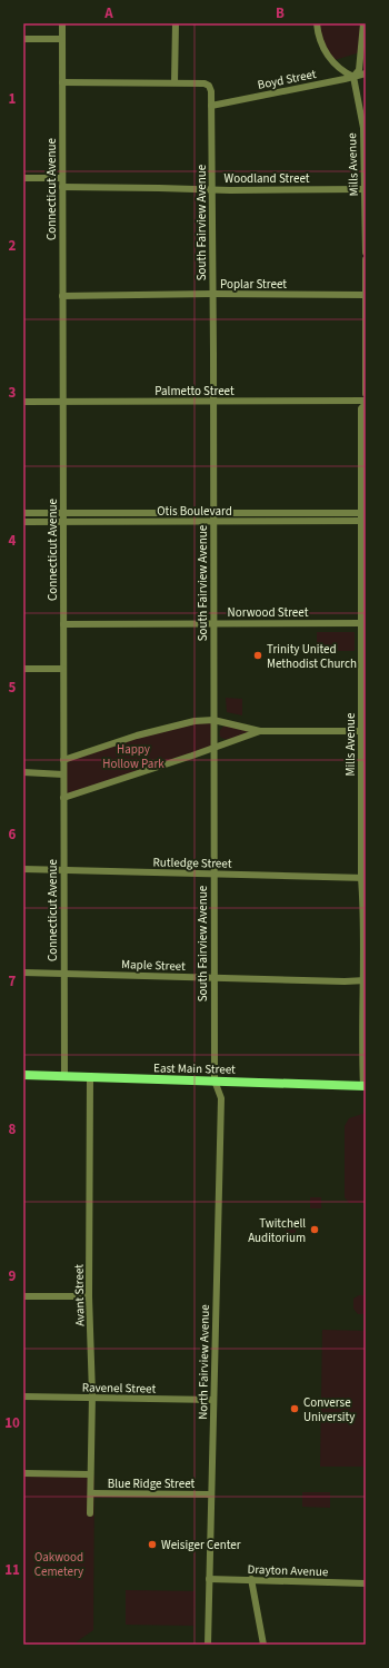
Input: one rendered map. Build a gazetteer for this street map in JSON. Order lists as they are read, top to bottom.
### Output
{
  "streets": {
    "main road": ["East Main Street"],
    "street": [
      "Boyd Street",
      "Mills Avenue",
      "Woodland Street",
      "Connecticut Avenue",
      "South Fairview Avenue",
      "Poplar Street",
      "Palmetto Street",
      "Otis Boulevard",
      "Norwood Street",
      "Rutledge Street",
      "Maple Street",
      "Avant Street",
      "North Fairview Avenue",
      "Ravenel Street",
      "Blue Ridge Street",
      "Drayton Avenue"
    ]
  },
  "crossings": [
    ["Boyd Street", "Mills Avenue"],
    ["Boyd Street", "South Fairview Avenue"],
    ["Mills Avenue", "Woodland Street"],
    ["Mills Avenue", "Palmetto Street"],
    ["Mills Avenue", "Otis Boulevard"],
    ["Mills Avenue", "Norwood Street"],
    ["Mills Avenue", "Rutledge Street"],
    ["Mills Avenue", "Maple Street"],
    ["Mills Avenue", "East Main Street"],
    ["Woodland Street", "Connecticut Avenue"],
    ["Woodland Street", "South Fairview Avenue"],
    ["Connecticut Avenue", "Poplar Street"],
    ["Connecticut Avenue", "Palmetto Street"],
    ["Connecticut Avenue", "Otis Boulevard"],
    ["Connecticut Avenue", "Norwood Street"],
    ["Connecticut Avenue", "Rutledge Street"],
    ["Connecticut Avenue", "Maple Street"],
    ["Connecticut Avenue", "East Main Street"],
    ["South Fairview Avenue", "Poplar Street"],
    ["South Fairview Avenue", "Palmetto Street"],
    ["South Fairview Avenue", "Otis Boulevard"],
    ["South Fairview Avenue", "Norwood Street"],
    ["South Fairview Avenue", "Rutledge Street"],
    ["South Fairview Avenue", "Maple Street"],
    ["South Fairview Avenue", "East Main Street"],
    ["South Fairview Avenue", "North Fairview Avenue"],
    ["East Main Street", "Avant Street"],
    ["East Main Street", "North Fairview Avenue"],
    ["Avant Street", "Ravenel Street"],
    ["Avant Street", "Blue Ridge Street"],
    ["North Fairview Avenue", "Ravenel Street"],
    ["North Fairview Avenue", "Blue Ridge Street"],
    ["North Fairview Avenue", "Drayton Avenue"]
  ],
  "parks": ["Happy Hollow Park", "Oakwood Cemetery"],
  "places": [
    "Trinity United Methodist Church",
    "Twitchell Auditorium",
    "Converse University",
    "Weisiger Center"
  ],
  "grid": {
    "columns": ["A", "B"],
    "rows": [
      "1",
      "2",
      "3",
      "4",
      "5",
      "6",
      "7",
      "8",
      "9",
      "10",
      "11"
    ]
  }
}
